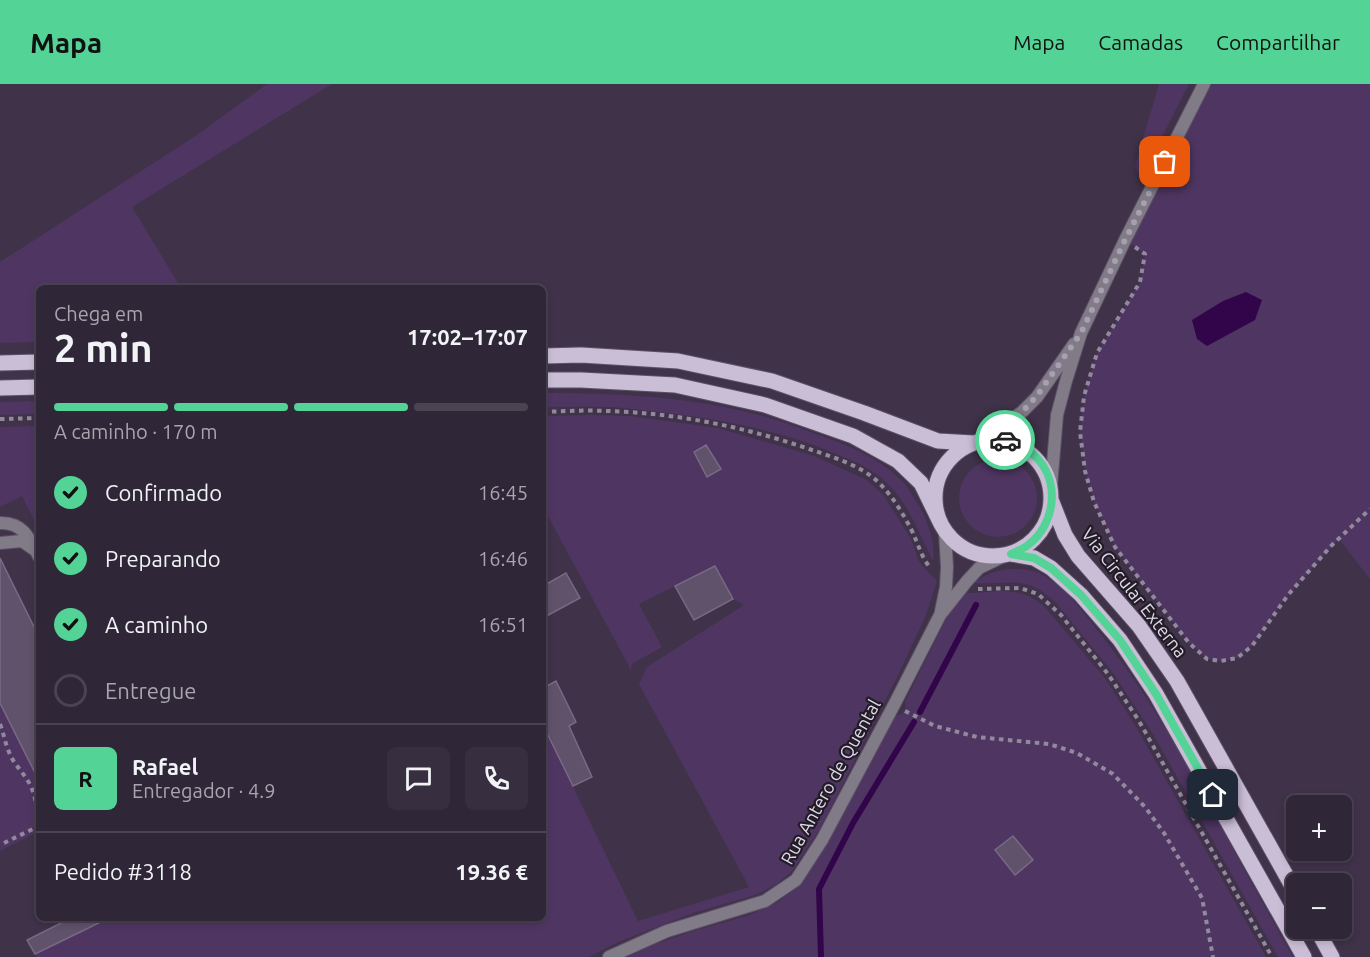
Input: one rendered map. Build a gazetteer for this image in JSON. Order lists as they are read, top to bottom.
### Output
{
  "streets": {
    "main road": ["Via Circular Externa"],
    "street": ["Rua Antero de Quental"]
  },
  "crossings": [
    ["Via Circular Externa", "Rua Antero de Quental"]
  ],
  "page": {
    "header": "Mapa",
    "nav": ["Mapa", "Camadas", "Compartilhar"],
    "heading": ["2 min", "Chega em", "17:02–17:07"],
    "panel": [
      "Rafael",
      "Entregador · 4.9",
      "Pedido #3118",
      "19.36 €"
    ],
    "bar": "A caminho · 170 m",
    "list": [
      ["Confirmado", "16:45"],
      ["Preparando", "16:46"],
      ["A caminho", "16:51"],
      "Entregue"
    ],
    "round": "R",
    "map_buttons": ["+", "−"]
  }
}
